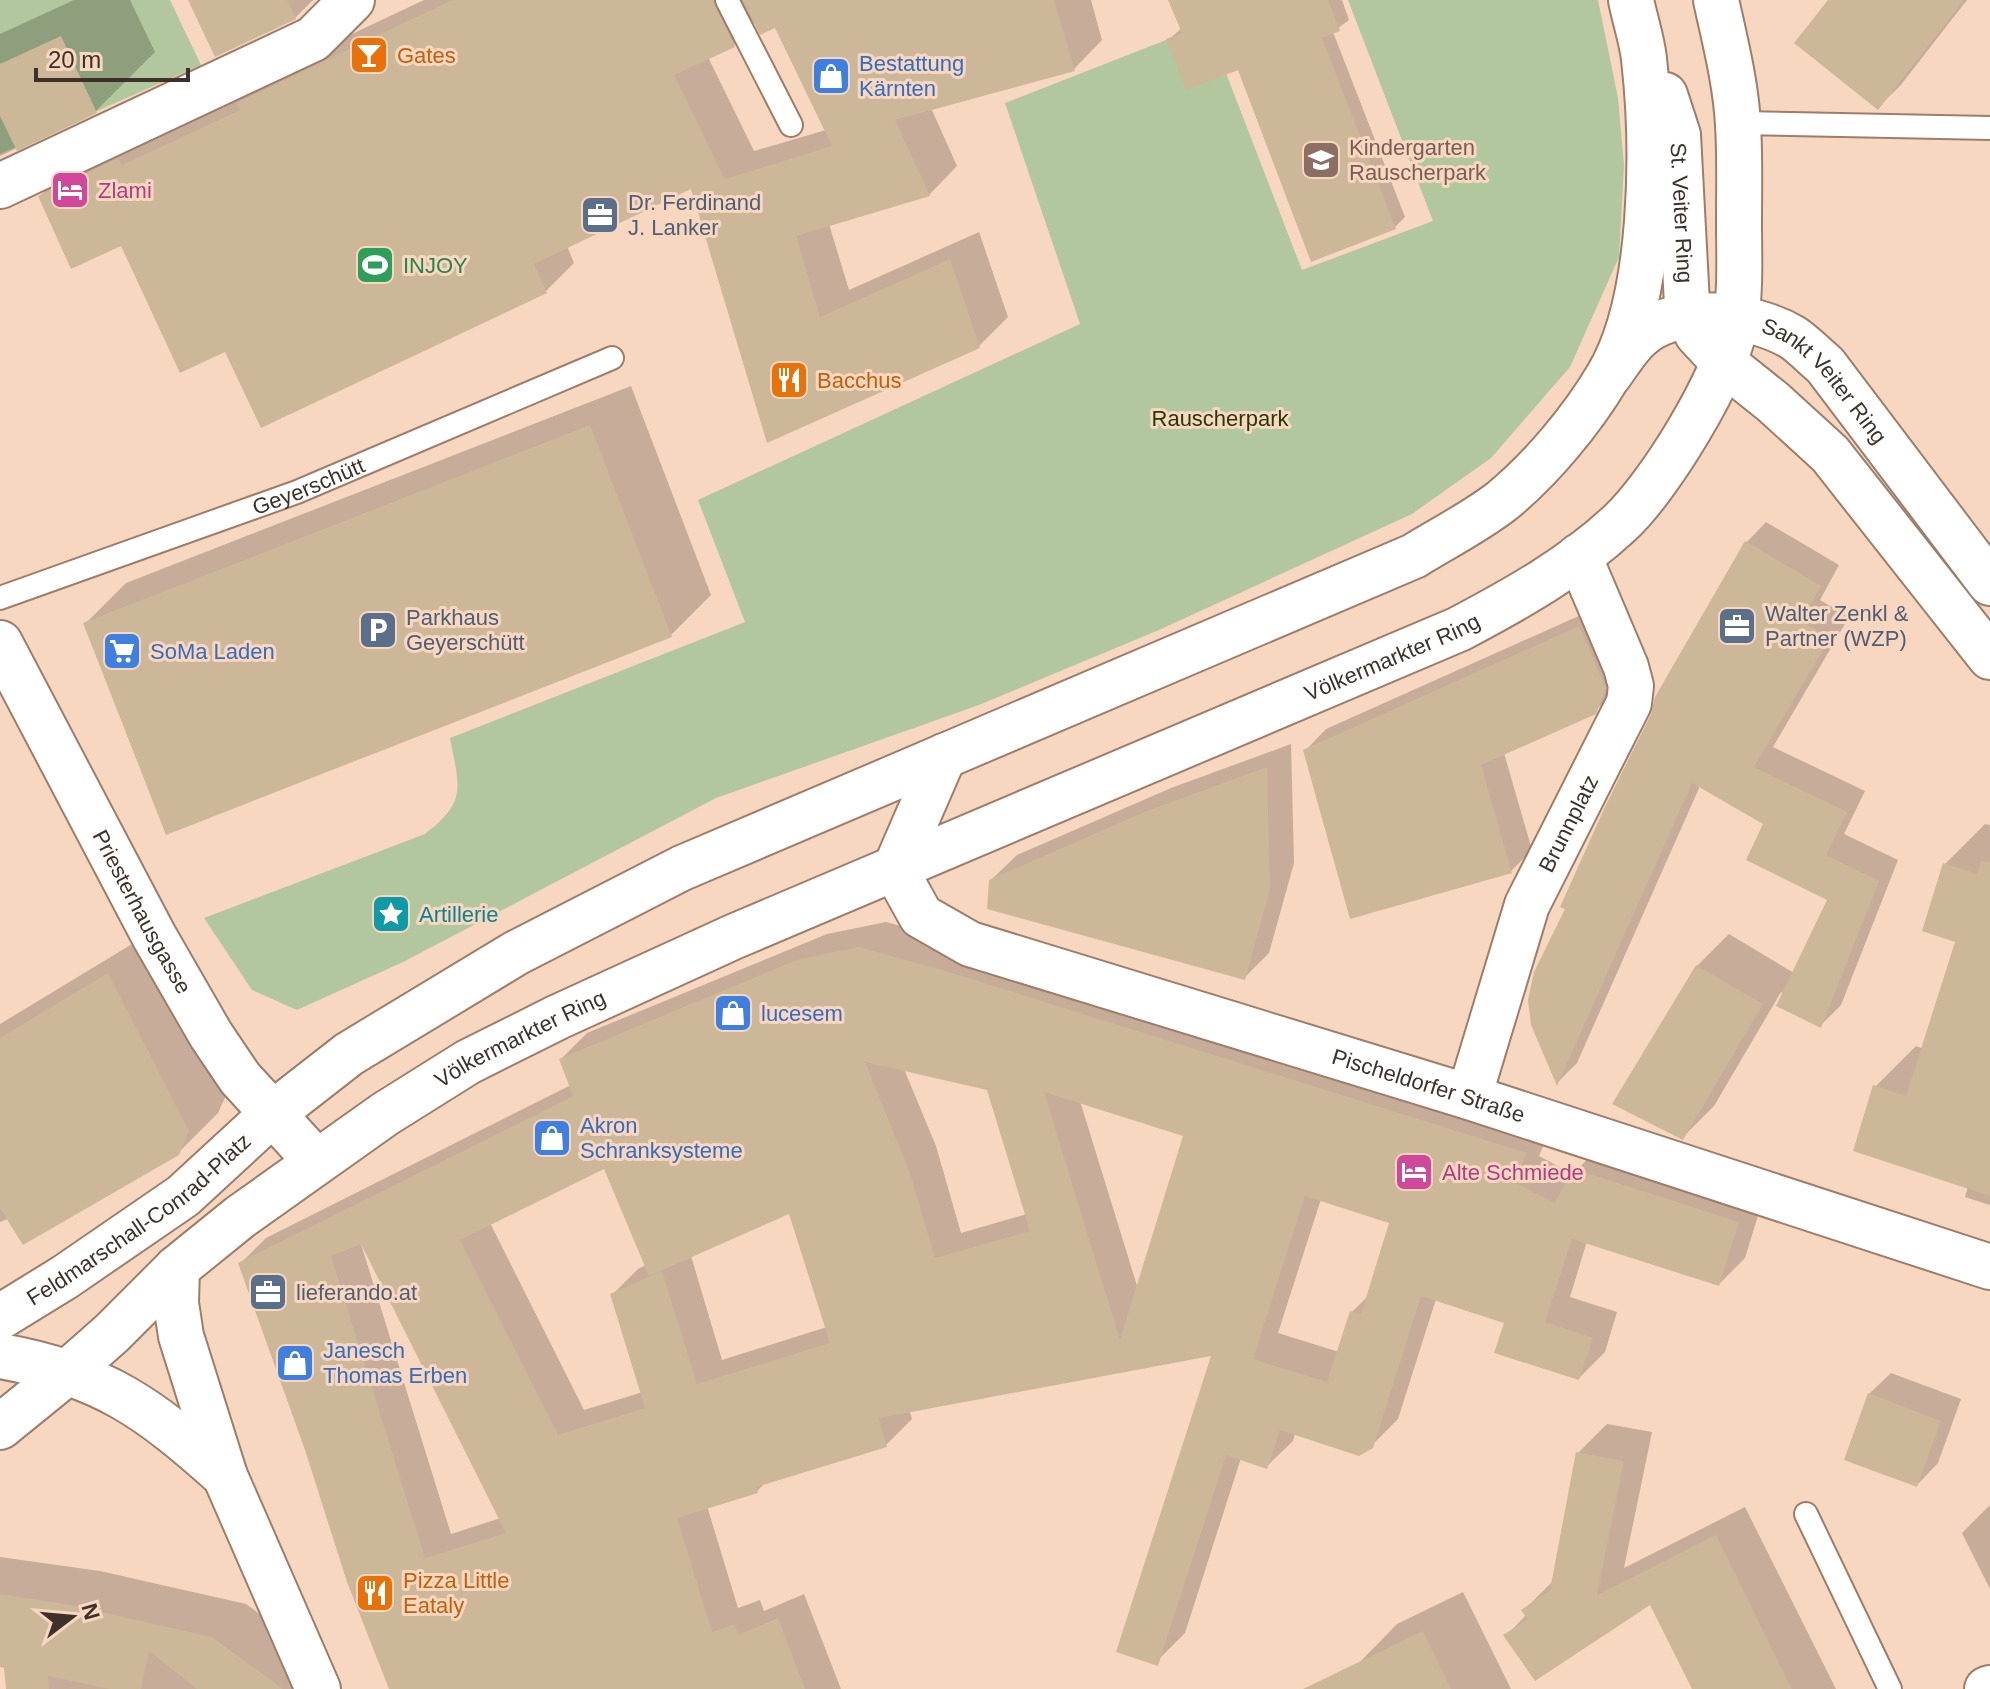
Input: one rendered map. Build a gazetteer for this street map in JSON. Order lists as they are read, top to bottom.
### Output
{
  "streets": {
    "main road": [
      "St. Veiter Ring",
      "Sankt Veiter Ring",
      "Völkermarkter Ring",
      "Brunnplatz",
      "Priesterhausgasse",
      "Pischeldorfer Straße",
      "Feldmarschall-Conrad-Platz"
    ],
    "lane": ["Geyerschütt"]
  },
  "crossings": [
    ["St. Veiter Ring", "Sankt Veiter Ring"],
    ["St. Veiter Ring", "Völkermarkter Ring"],
    ["Sankt Veiter Ring", "Völkermarkter Ring"],
    ["Völkermarkter Ring", "Brunnplatz"],
    ["Völkermarkter Ring", "Priesterhausgasse"],
    ["Völkermarkter Ring", "Pischeldorfer Straße"],
    ["Brunnplatz", "Pischeldorfer Straße"],
    ["Priesterhausgasse", "Feldmarschall-Conrad-Platz"]
  ],
  "parks": ["Rauscherpark"],
  "places": {
    "bar": ["Gates"],
    "shop": [
      "Bestattung Kärnten",
      "lucesem",
      "Akron Schranksysteme",
      "Janesch Thomas Erben"
    ],
    "school or university": ["Kindergarten Rauscherpark"],
    "hotel": ["Zlami", "Alte Schmiede"],
    "office": ["Dr. Ferdinand J. Lanker", "Walter Zenkl & Partner (WZP)", "lieferando.at"],
    "sports": ["INJOY"],
    "restaurant": ["Bacchus", "Pizza Little Eataly"],
    "parking": ["Parkhaus Geyerschütt"],
    "supermarket": ["SoMa Laden"],
    "place": ["Artillerie"]
  },
  "scale_bar": "20 m",
  "north": "right"
}
